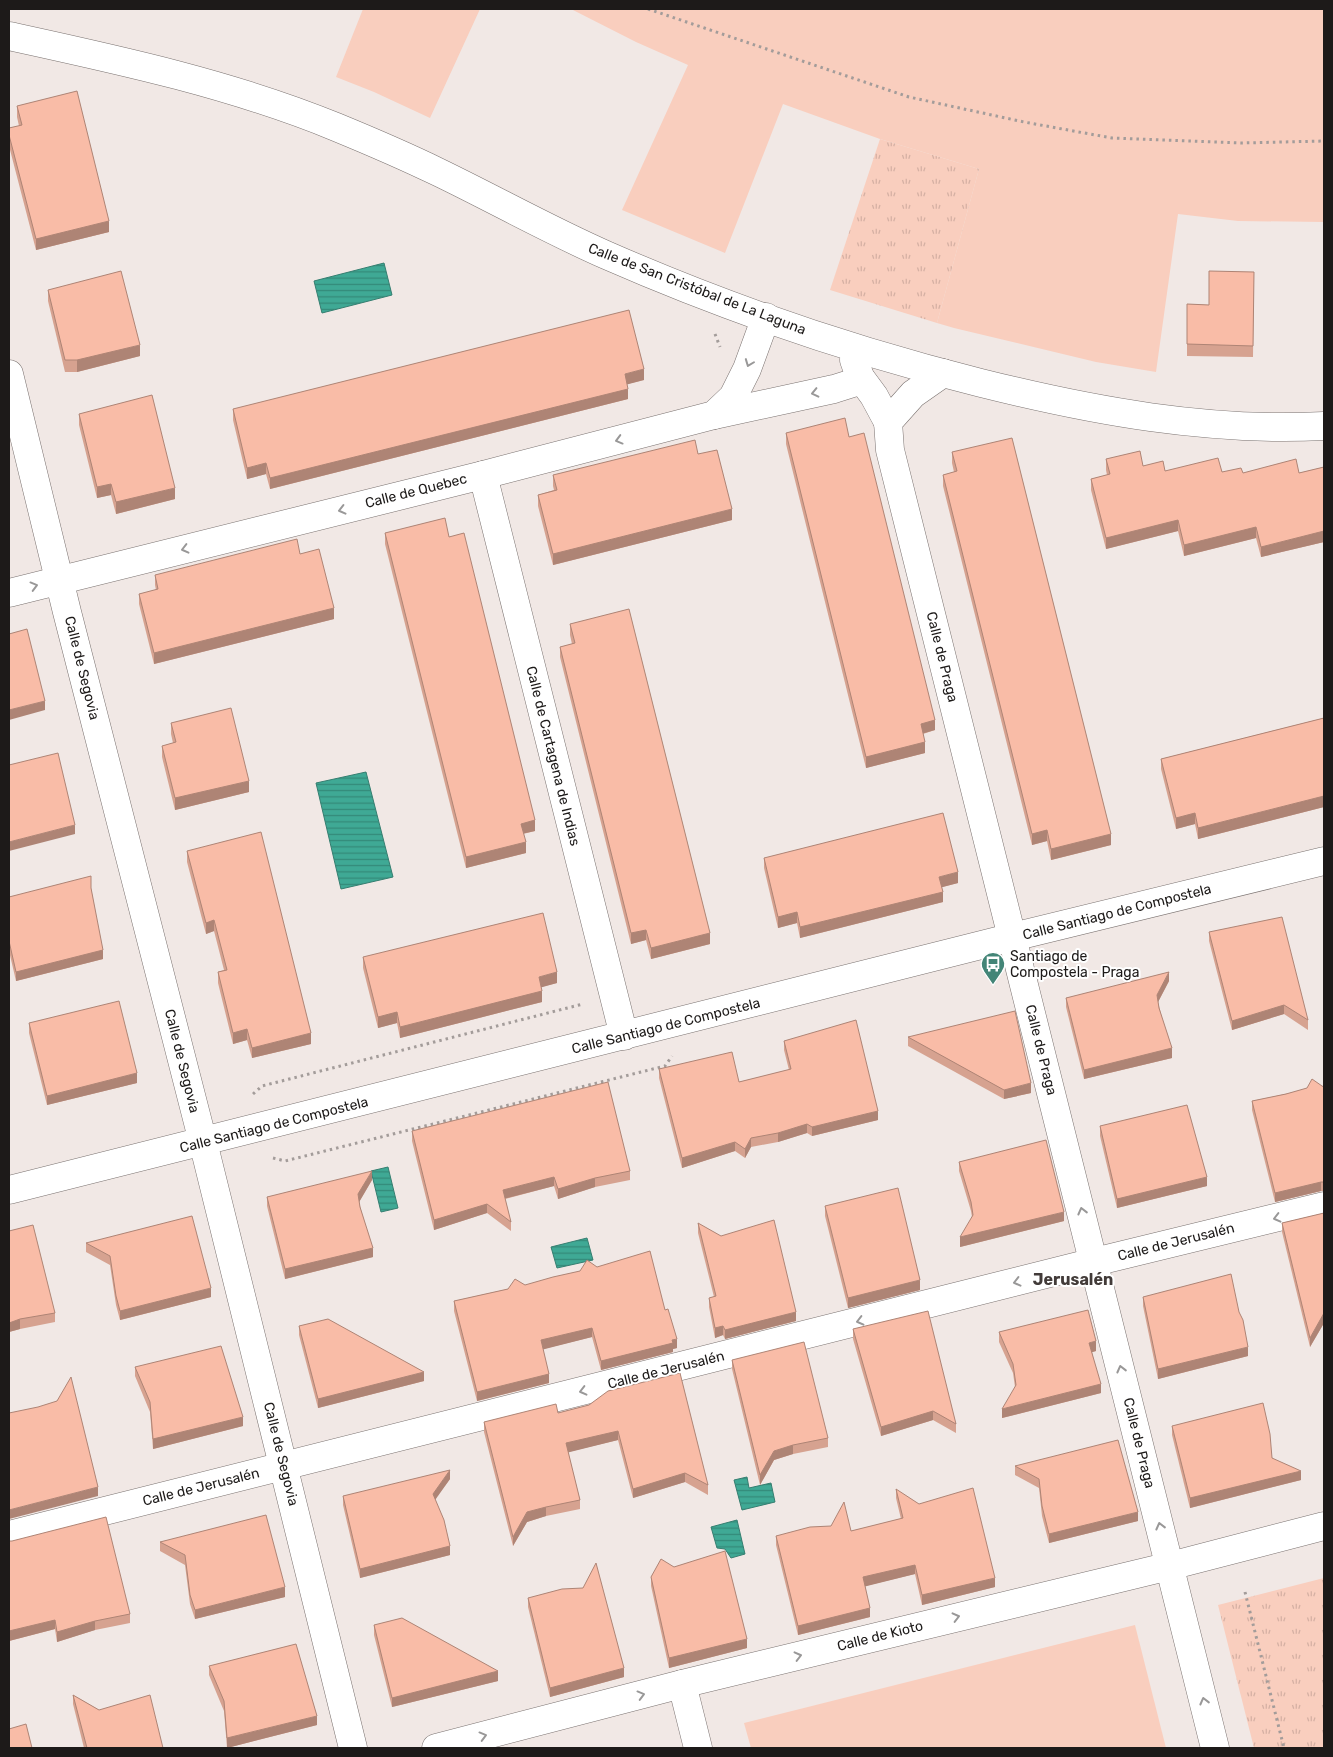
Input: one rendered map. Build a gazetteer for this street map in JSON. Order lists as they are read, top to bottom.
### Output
{
  "streets": {
    "street": [
      "Calle de San Cristóbal de La Laguna",
      "Calle de Quebec",
      "Calle de Praga",
      "Calle de Segovia",
      "Calle de Cartagena de Indias",
      "Calle Santiago de Compostela",
      "Calle de Jerusalén",
      "Calle de Kioto"
    ]
  },
  "crossings": [
    ["Calle de San Cristóbal de La Laguna", "Calle de Quebec"],
    ["Calle de Quebec", "Calle de Segovia"],
    ["Calle de Quebec", "Calle de Cartagena de Indias"],
    ["Calle de Praga", "Calle Santiago de Compostela"],
    ["Calle de Praga", "Calle de Jerusalén"],
    ["Calle de Praga", "Calle de Kioto"],
    ["Calle de Segovia", "Calle Santiago de Compostela"],
    ["Calle de Segovia", "Calle de Jerusalén"],
    ["Calle de Cartagena de Indias", "Calle Santiago de Compostela"]
  ],
  "one_way": [
    "Calle de Quebec",
    "Calle de Praga",
    "Calle de Jerusalén",
    "Calle de Kioto"
  ],
  "districts": ["Jerusalén"],
  "places": {
    "bus stop": ["Santiago de Compostela - Praga"]
  }
}
